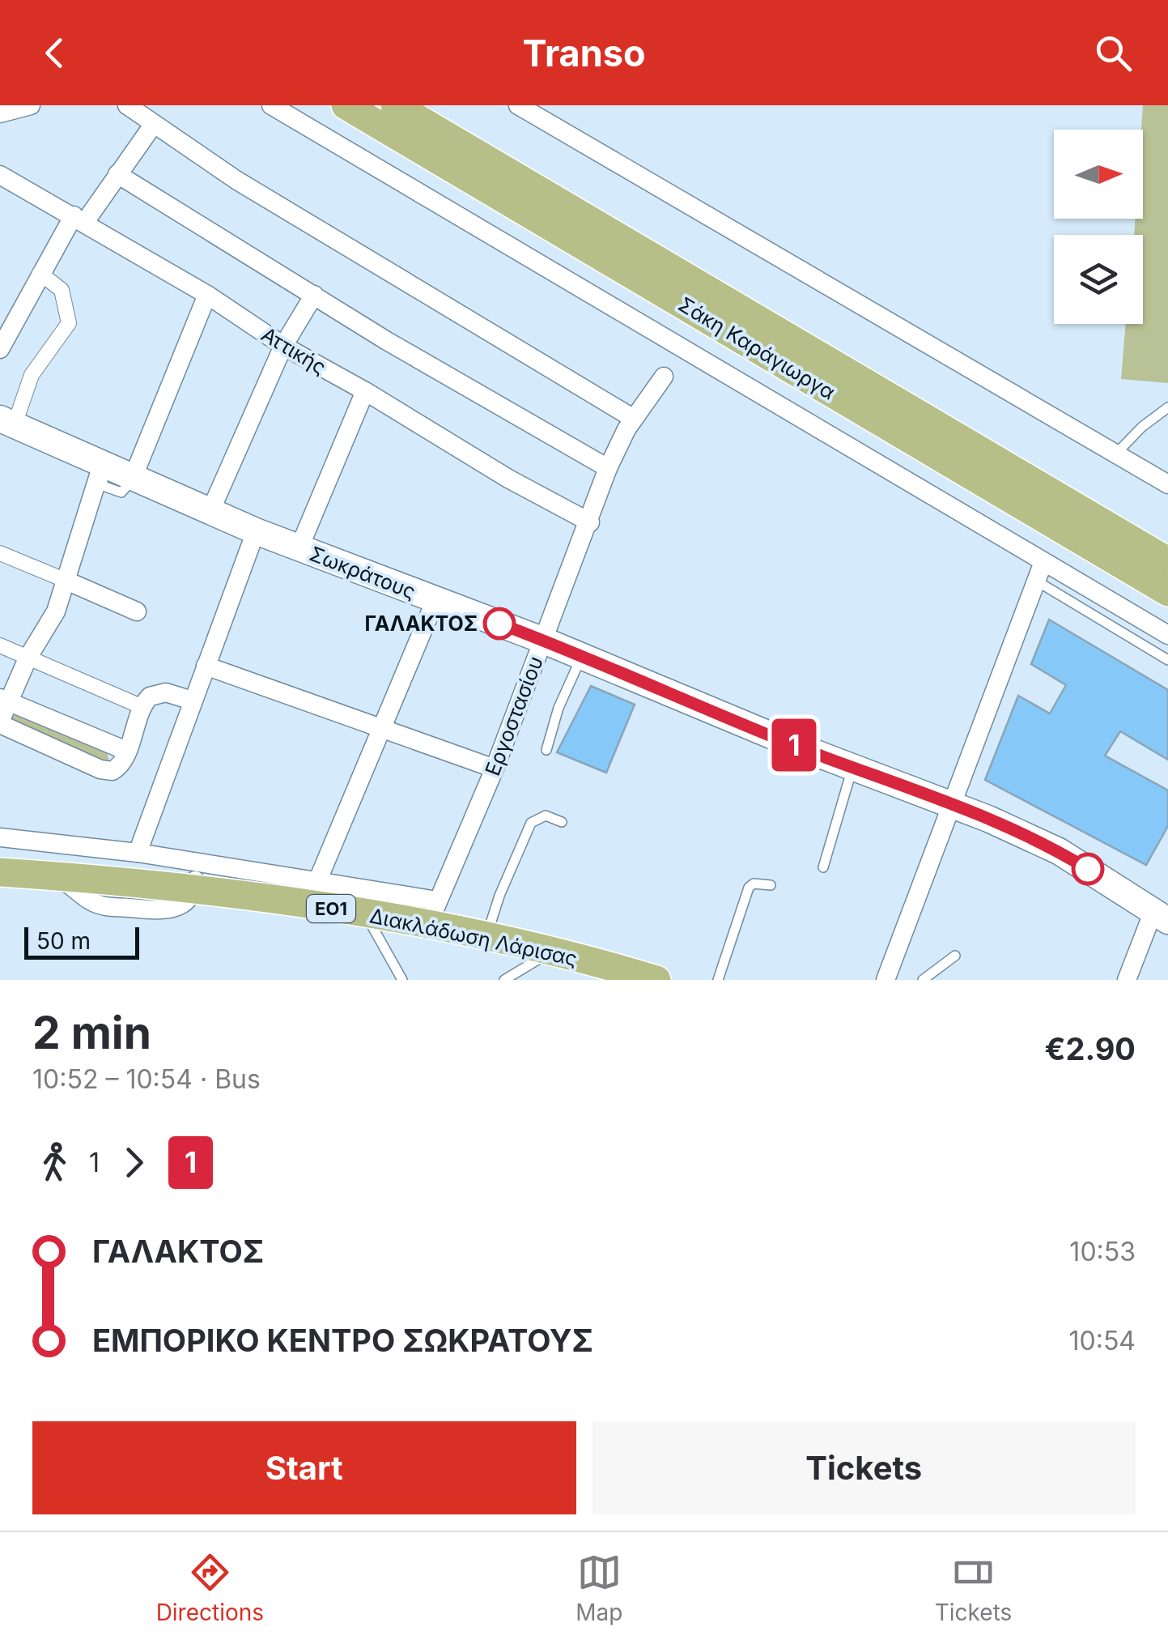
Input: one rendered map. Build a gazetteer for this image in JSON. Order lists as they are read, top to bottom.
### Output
{
  "streets": {
    "main road": [
      "Σάκη Καράγιωργα",
      "Σωκράτους",
      "ΕΟ1",
      "Διακλάδωση Λάρισας"
    ],
    "street": ["Αττικής", "Εργοστασίου"]
  },
  "crossings": [
    ["Αττικής", "Εργοστασίου"],
    ["Σωκράτους", "Εργοστασίου"],
    ["Εργοστασίου", "Διακλάδωση Λάρισας"]
  ],
  "places": ["ΓΑΛΑΚΤΟΣ"],
  "lines": ["bus line 1"],
  "scale_bar": "50 m",
  "north": "right",
  "page": {
    "header": "Transo",
    "on_map": "1",
    "scale": "50 m",
    "heading": ["2 min", "10:52 – 10:54 · Bus", "€2.90"],
    "legs": ["1", "1"],
    "list": [
      {
        "name": "ΓΑΛΑΚΤΟΣ",
        "value": "10:53"
      },
      {
        "name": "ΕΜΠΟΡΙΚΟ ΚΕΝΤΡΟ ΣΩΚΡΑΤΟΥΣ",
        "value": "10:54"
      }
    ],
    "buttons": ["Start", "Tickets"],
    "tabs": ["Directions", "Map", "Tickets"]
  }
}
